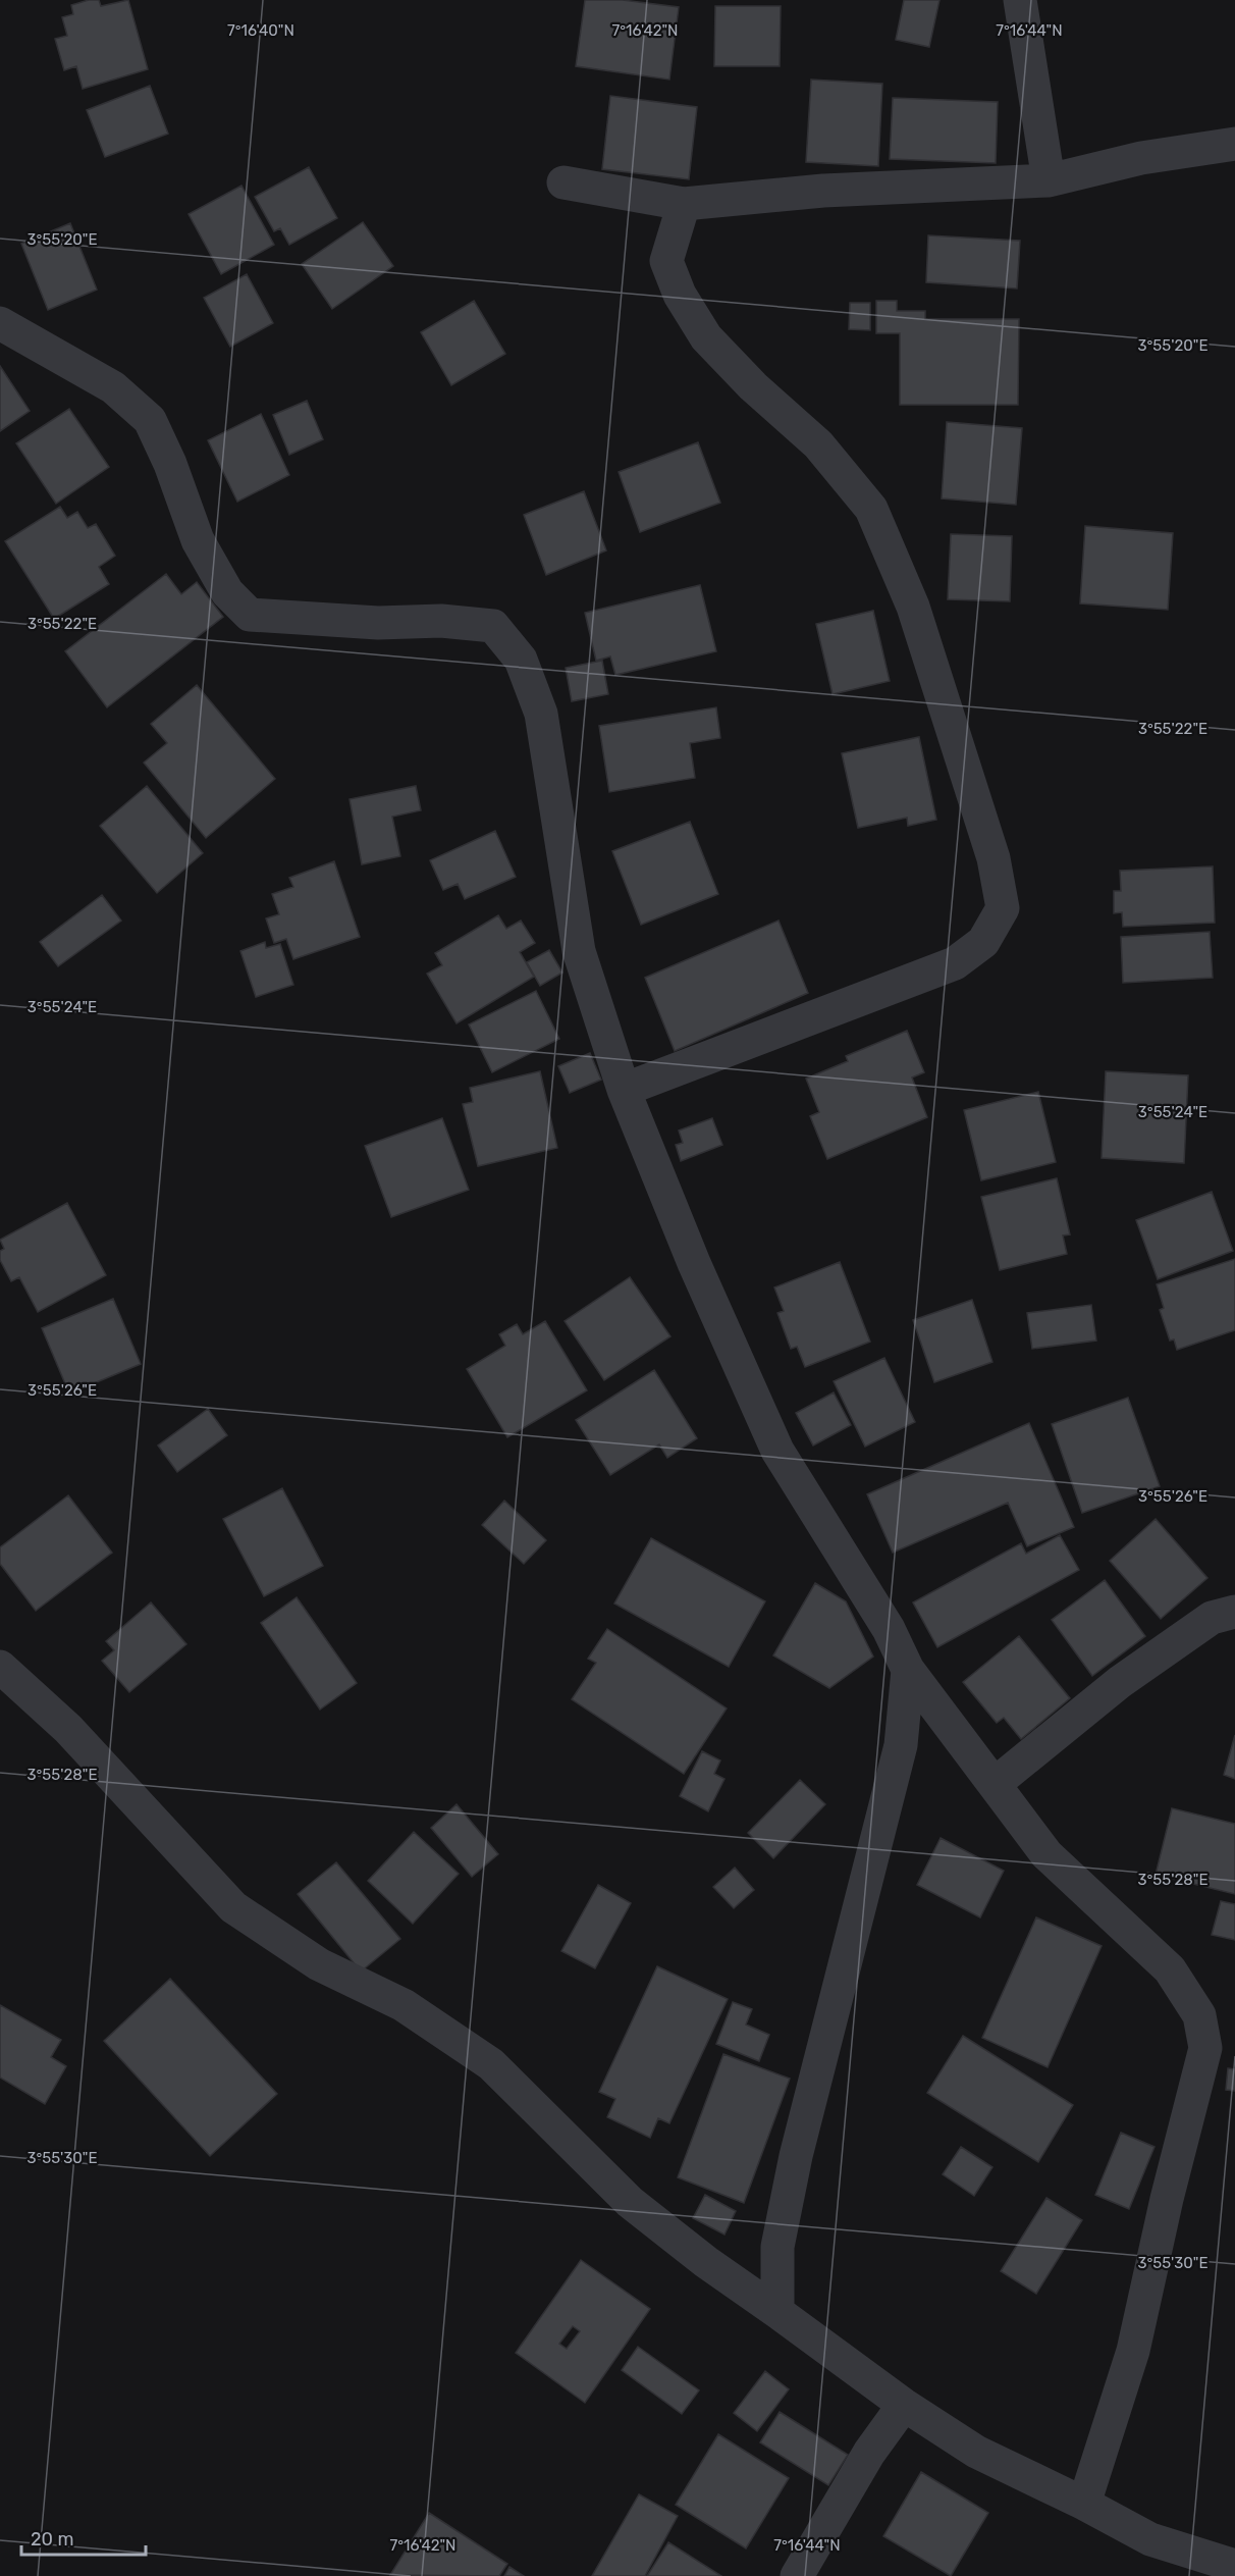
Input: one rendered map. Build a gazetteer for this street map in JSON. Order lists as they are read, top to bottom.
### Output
{
  "scale_bar": "20 m",
  "coordinates": [
    "7°16'40\"N",
    "7°16'42\"N",
    "7°16'44\"N",
    "3°55'20\"E",
    "3°55'22\"E",
    "3°55'24\"E",
    "3°55'26\"E",
    "3°55'28\"E",
    "3°55'30\"E"
  ]
}
